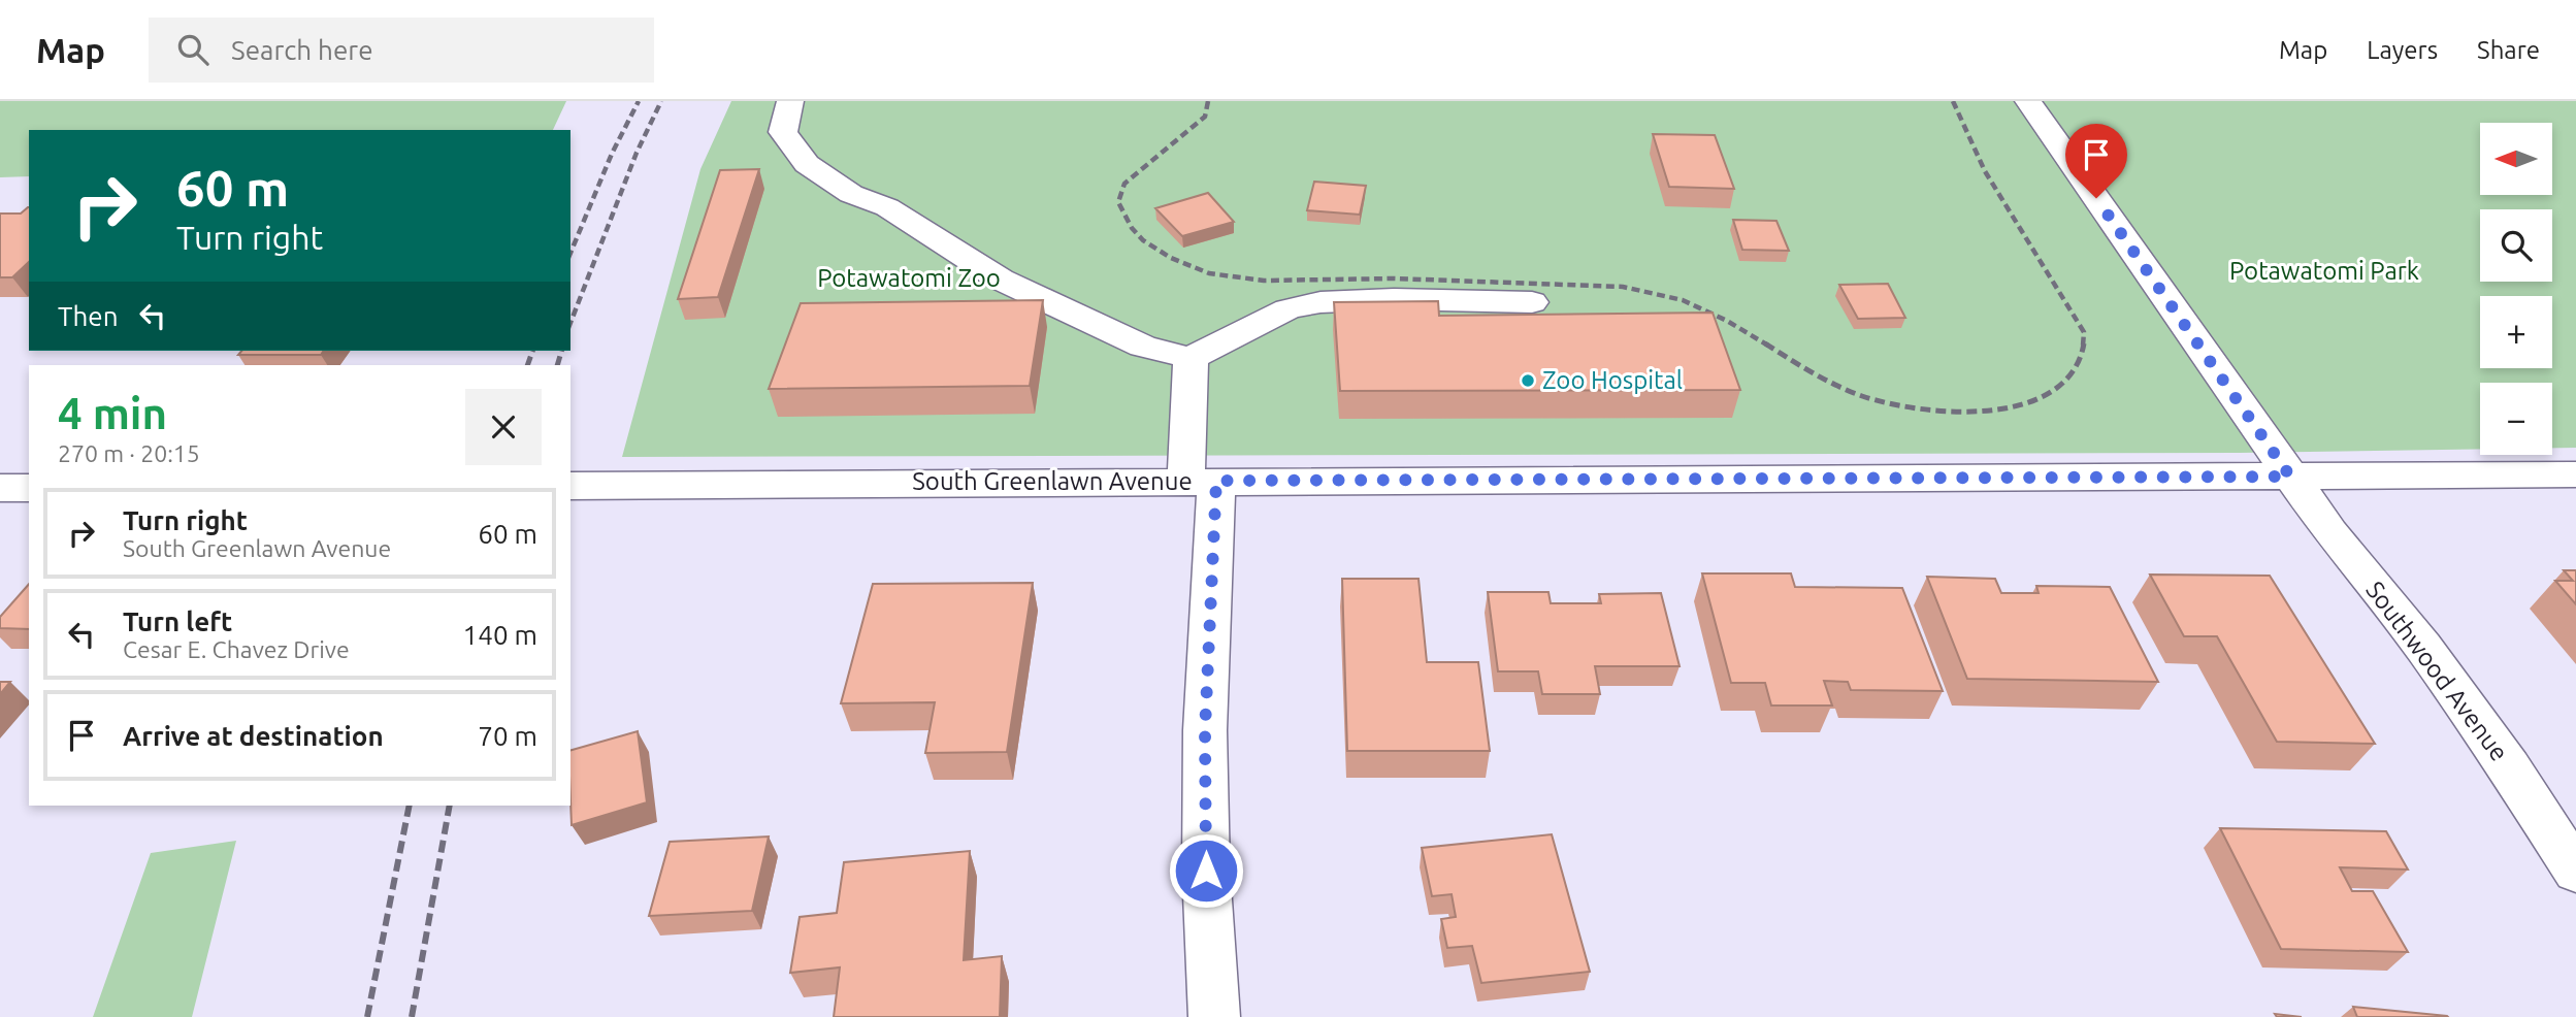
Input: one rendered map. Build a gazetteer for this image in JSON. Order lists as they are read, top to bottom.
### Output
{
  "streets": {
    "street": ["South Greenlawn Avenue", "Southwood Avenue"]
  },
  "crossings": [
    ["South Greenlawn Avenue", "Southwood Avenue"]
  ],
  "parks": ["Potawatomi Park", "Potawatomi Zoo"],
  "places": ["Zoo Hospital"],
  "north": "left",
  "page": {
    "header": "Map",
    "search": "Search here",
    "nav": ["Map", "Layers", "Share"],
    "map_buttons": ["+", "−"],
    "turn": ["60 m", "Turn right"],
    "then": "Then",
    "heading": ["4 min", "270 m · 20:15"],
    "list": [
      {
        "name": "Turn right",
        "note": "South Greenlawn Avenue",
        "value": "60 m"
      },
      {
        "name": "Turn left",
        "note": "Cesar E. Chavez Drive",
        "value": "140 m"
      },
      {
        "name": "Arrive at destination",
        "value": "70 m"
      }
    ]
  }
}
